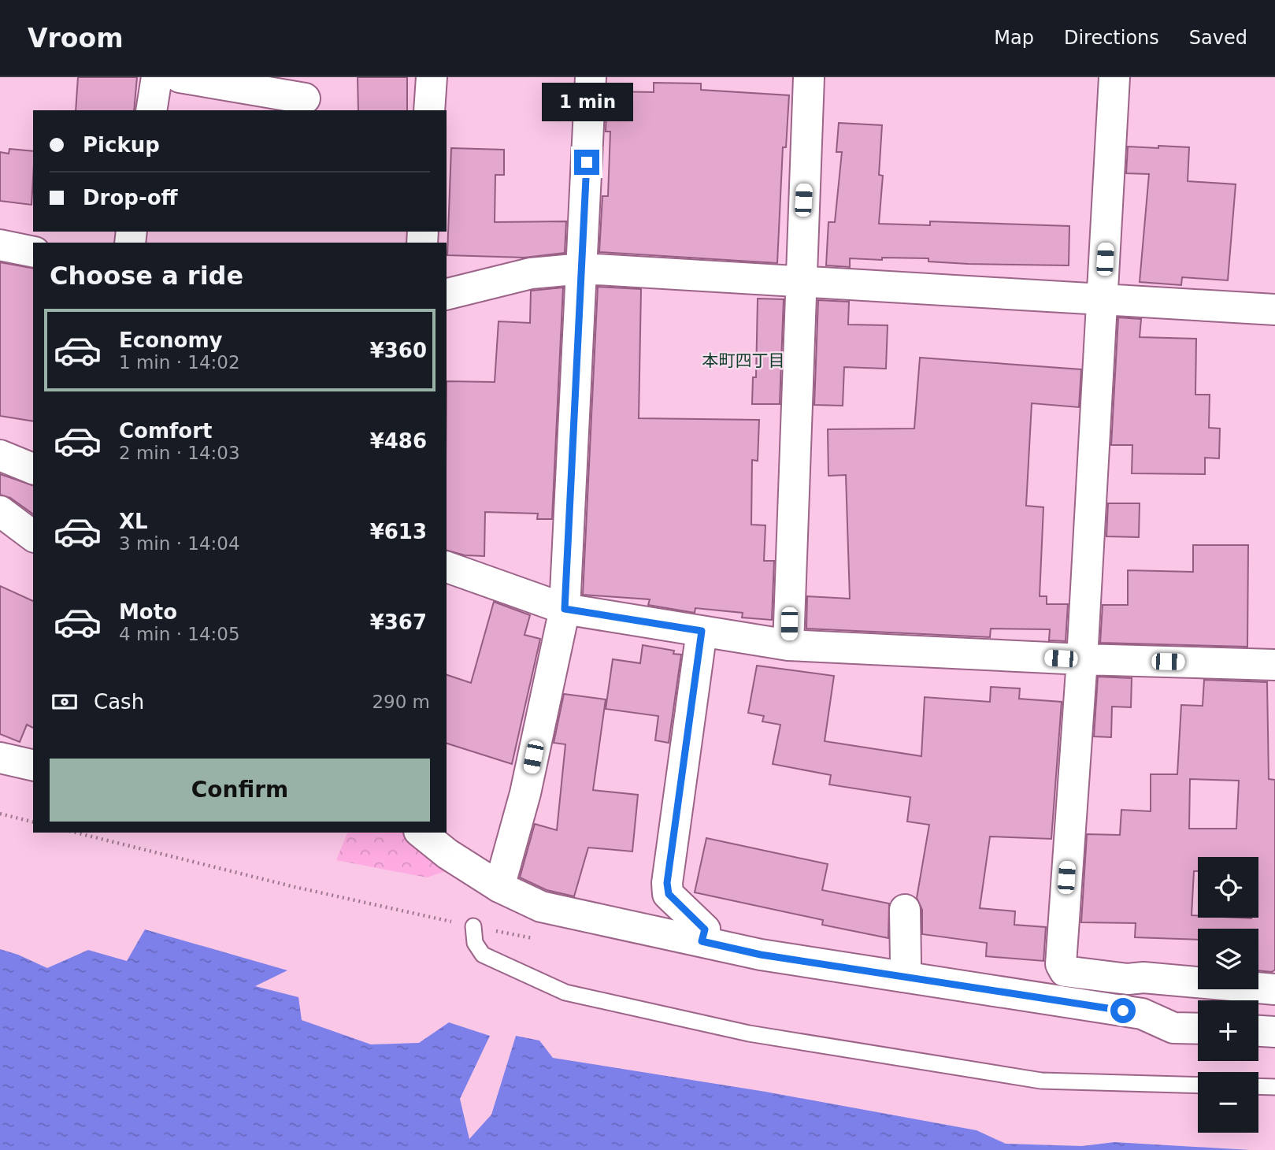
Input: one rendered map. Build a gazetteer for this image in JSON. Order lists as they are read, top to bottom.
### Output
{
  "districts": ["本町四丁目"],
  "page": {
    "header": "Vroom",
    "nav": ["Map", "Directions", "Saved"],
    "bubble": "1 min",
    "banner": ["Pickup", "Drop-off"],
    "heading": "Choose a ride",
    "list": [
      {
        "name": "Economy",
        "note": "1 min · 14:02",
        "value": "¥360"
      },
      {
        "name": "Comfort",
        "note": "2 min · 14:03",
        "value": "¥486"
      },
      {
        "name": "XL",
        "note": "3 min · 14:04",
        "value": "¥613"
      },
      {
        "name": "Moto",
        "note": "4 min · 14:05",
        "value": "¥367"
      }
    ],
    "pay": ["Cash", "290 m"],
    "buttons": "Confirm",
    "map_buttons": ["+", "−"]
  }
}
